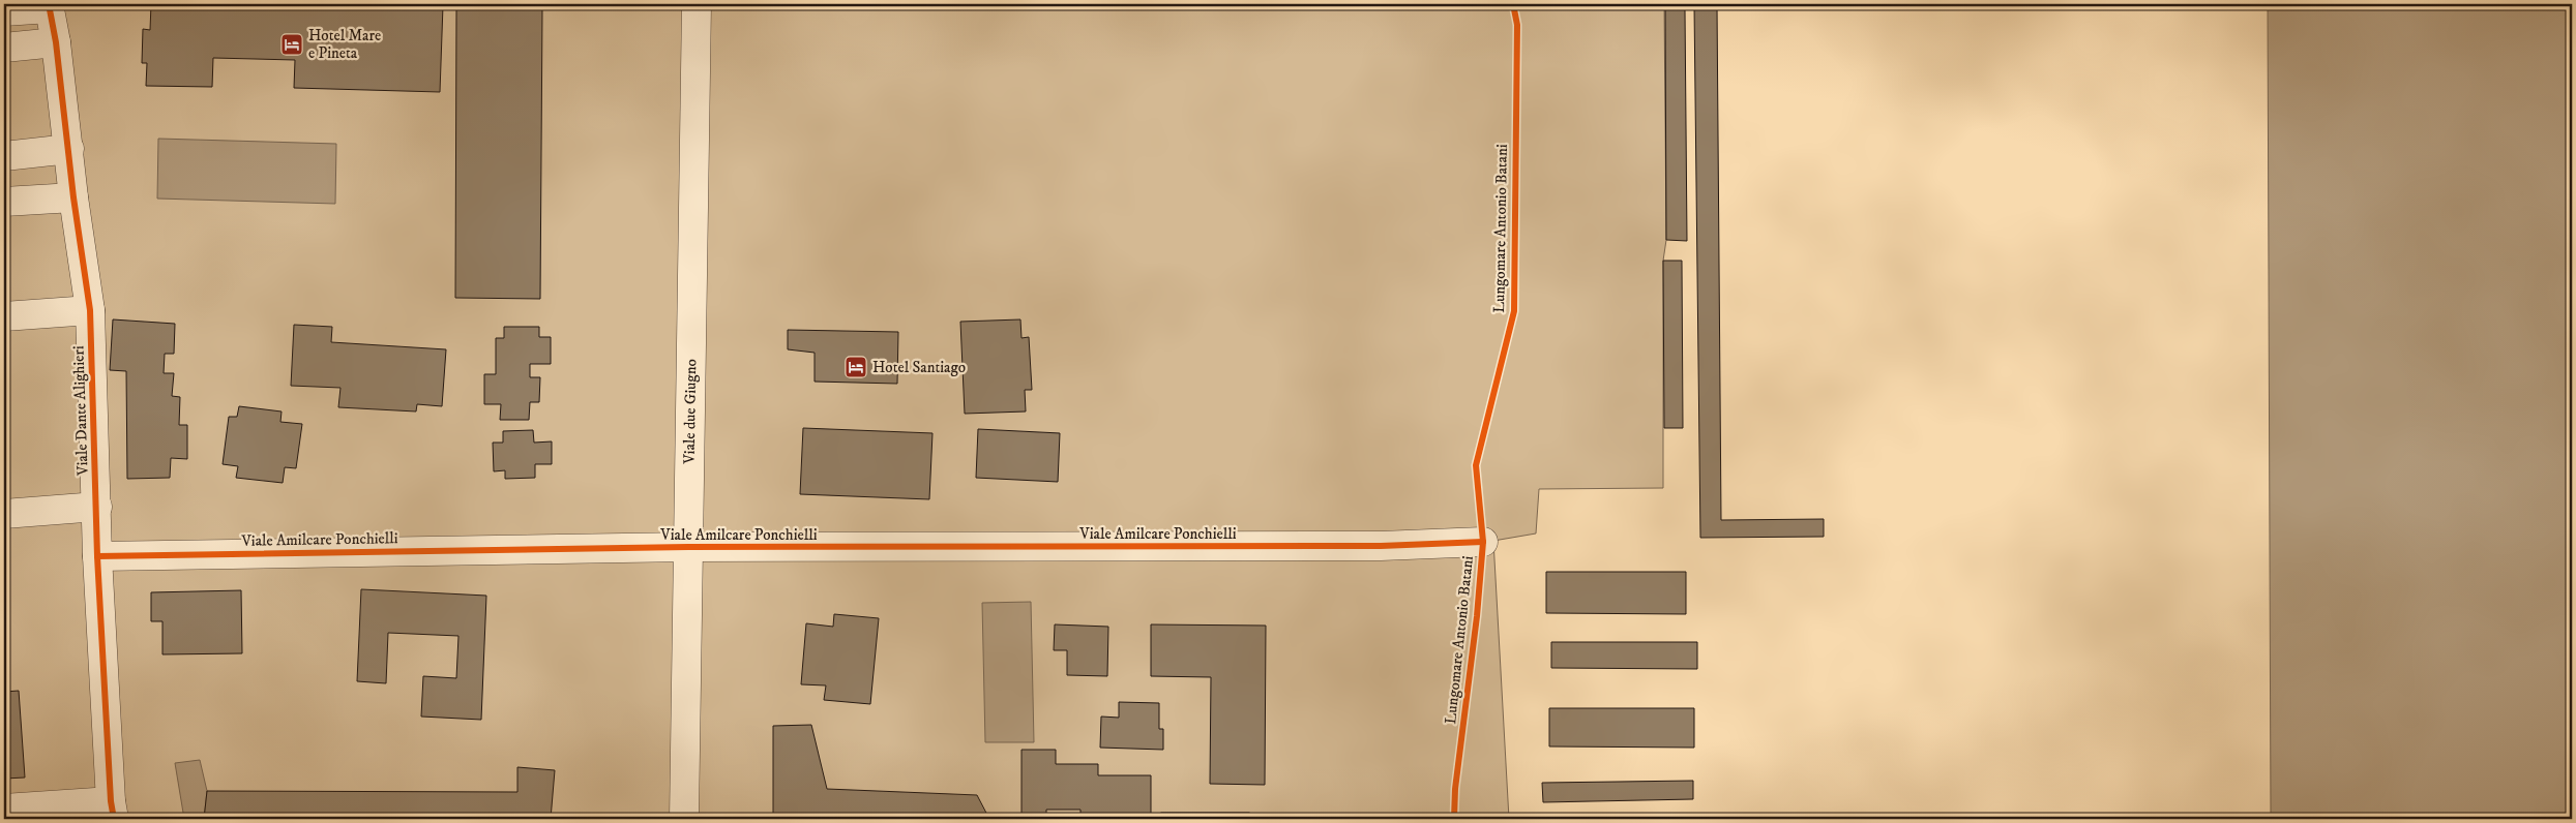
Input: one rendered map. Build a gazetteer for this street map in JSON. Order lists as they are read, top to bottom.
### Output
{
  "streets": {
    "street": ["Viale Dante Alighieri", "Viale due Giugno", "Viale Amilcare Ponchielli"],
    "cycle path": ["Lungomare Antonio Batani"]
  },
  "crossings": [
    ["Lungomare Antonio Batani", "Viale Amilcare Ponchielli"],
    ["Viale Dante Alighieri", "Viale Amilcare Ponchielli"],
    ["Viale due Giugno", "Viale Amilcare Ponchielli"]
  ],
  "places": {
    "hotel": ["Hotel Mare e Pineta", "Hotel Santiago"]
  }
}
